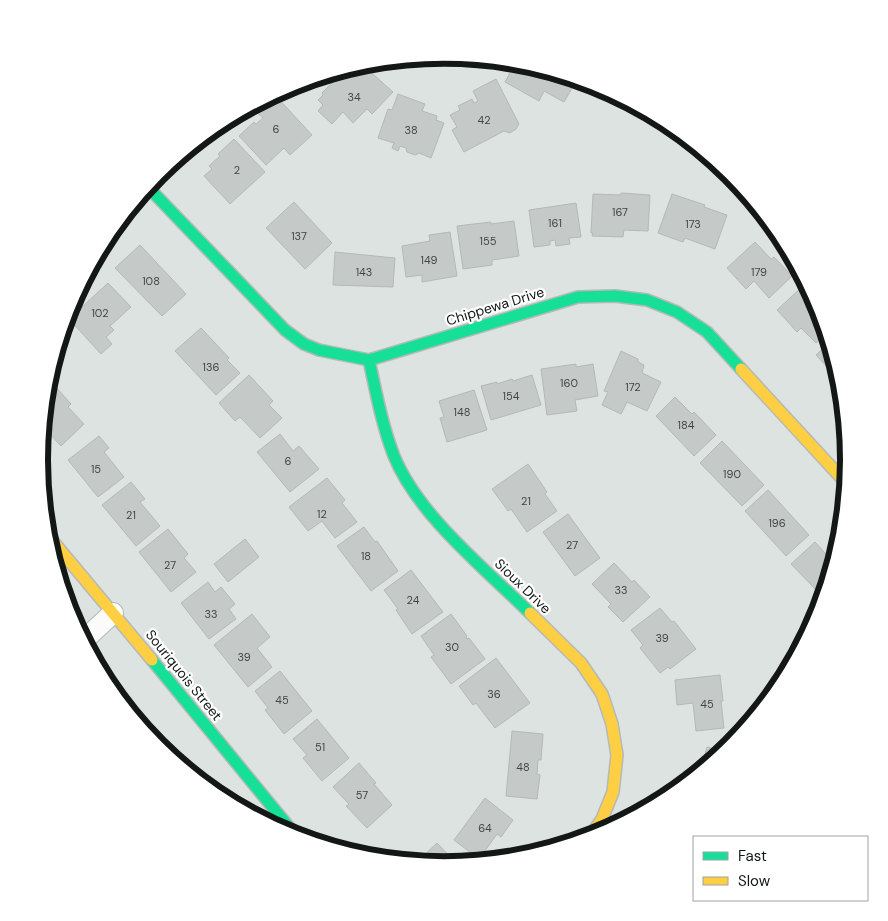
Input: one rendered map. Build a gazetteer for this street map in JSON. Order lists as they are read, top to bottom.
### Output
{
  "streets": {
    "street": ["Chippewa Drive", "Sioux Drive", "Souriquois Street"]
  },
  "crossings": [
    ["Chippewa Drive", "Sioux Drive"]
  ],
  "house_numbers": [
    "34",
    "42",
    "6",
    "38",
    "2",
    "167",
    "161",
    "173",
    "137",
    "155",
    "149",
    "143",
    "179",
    "108",
    "102",
    "136",
    "160",
    "172",
    "154",
    "148",
    "184",
    "6",
    "15",
    "190",
    "21",
    "12",
    "21",
    "196",
    "27",
    "18",
    "27",
    "33",
    "24",
    "33",
    "39",
    "30",
    "39",
    "36",
    "45",
    "45",
    "51",
    "48",
    "57",
    "64"
  ],
  "legend": ["Fast", "Slow"]
}
